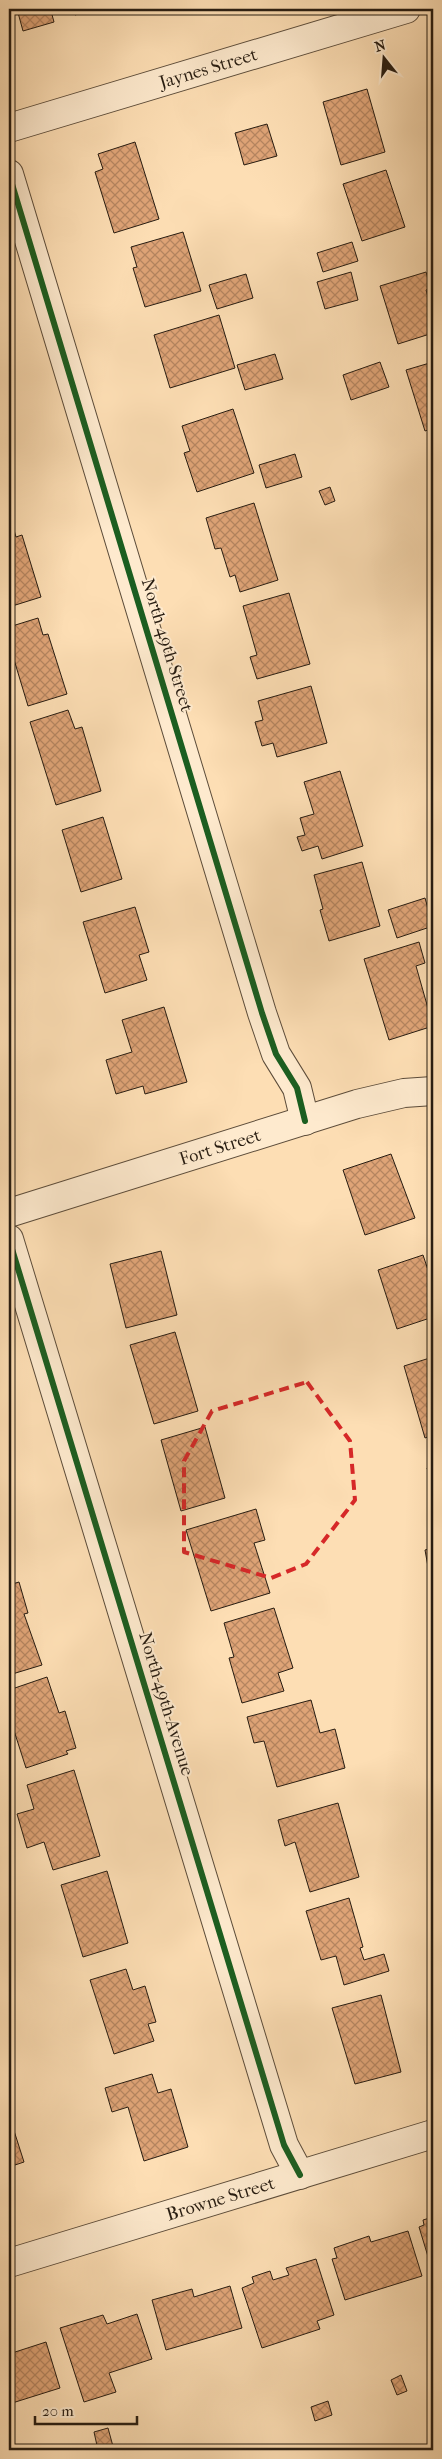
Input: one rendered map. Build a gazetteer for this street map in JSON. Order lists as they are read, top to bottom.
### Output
{
  "streets": {
    "street": [
      "Jaynes Street",
      "North 49th Street",
      "Fort Street",
      "North 49th Avenue",
      "Browne Street"
    ]
  },
  "crossings": [
    ["North 49th Street", "Fort Street"],
    ["North 49th Avenue", "Browne Street"]
  ],
  "scale_bar": "20 m",
  "north": "top"
}
